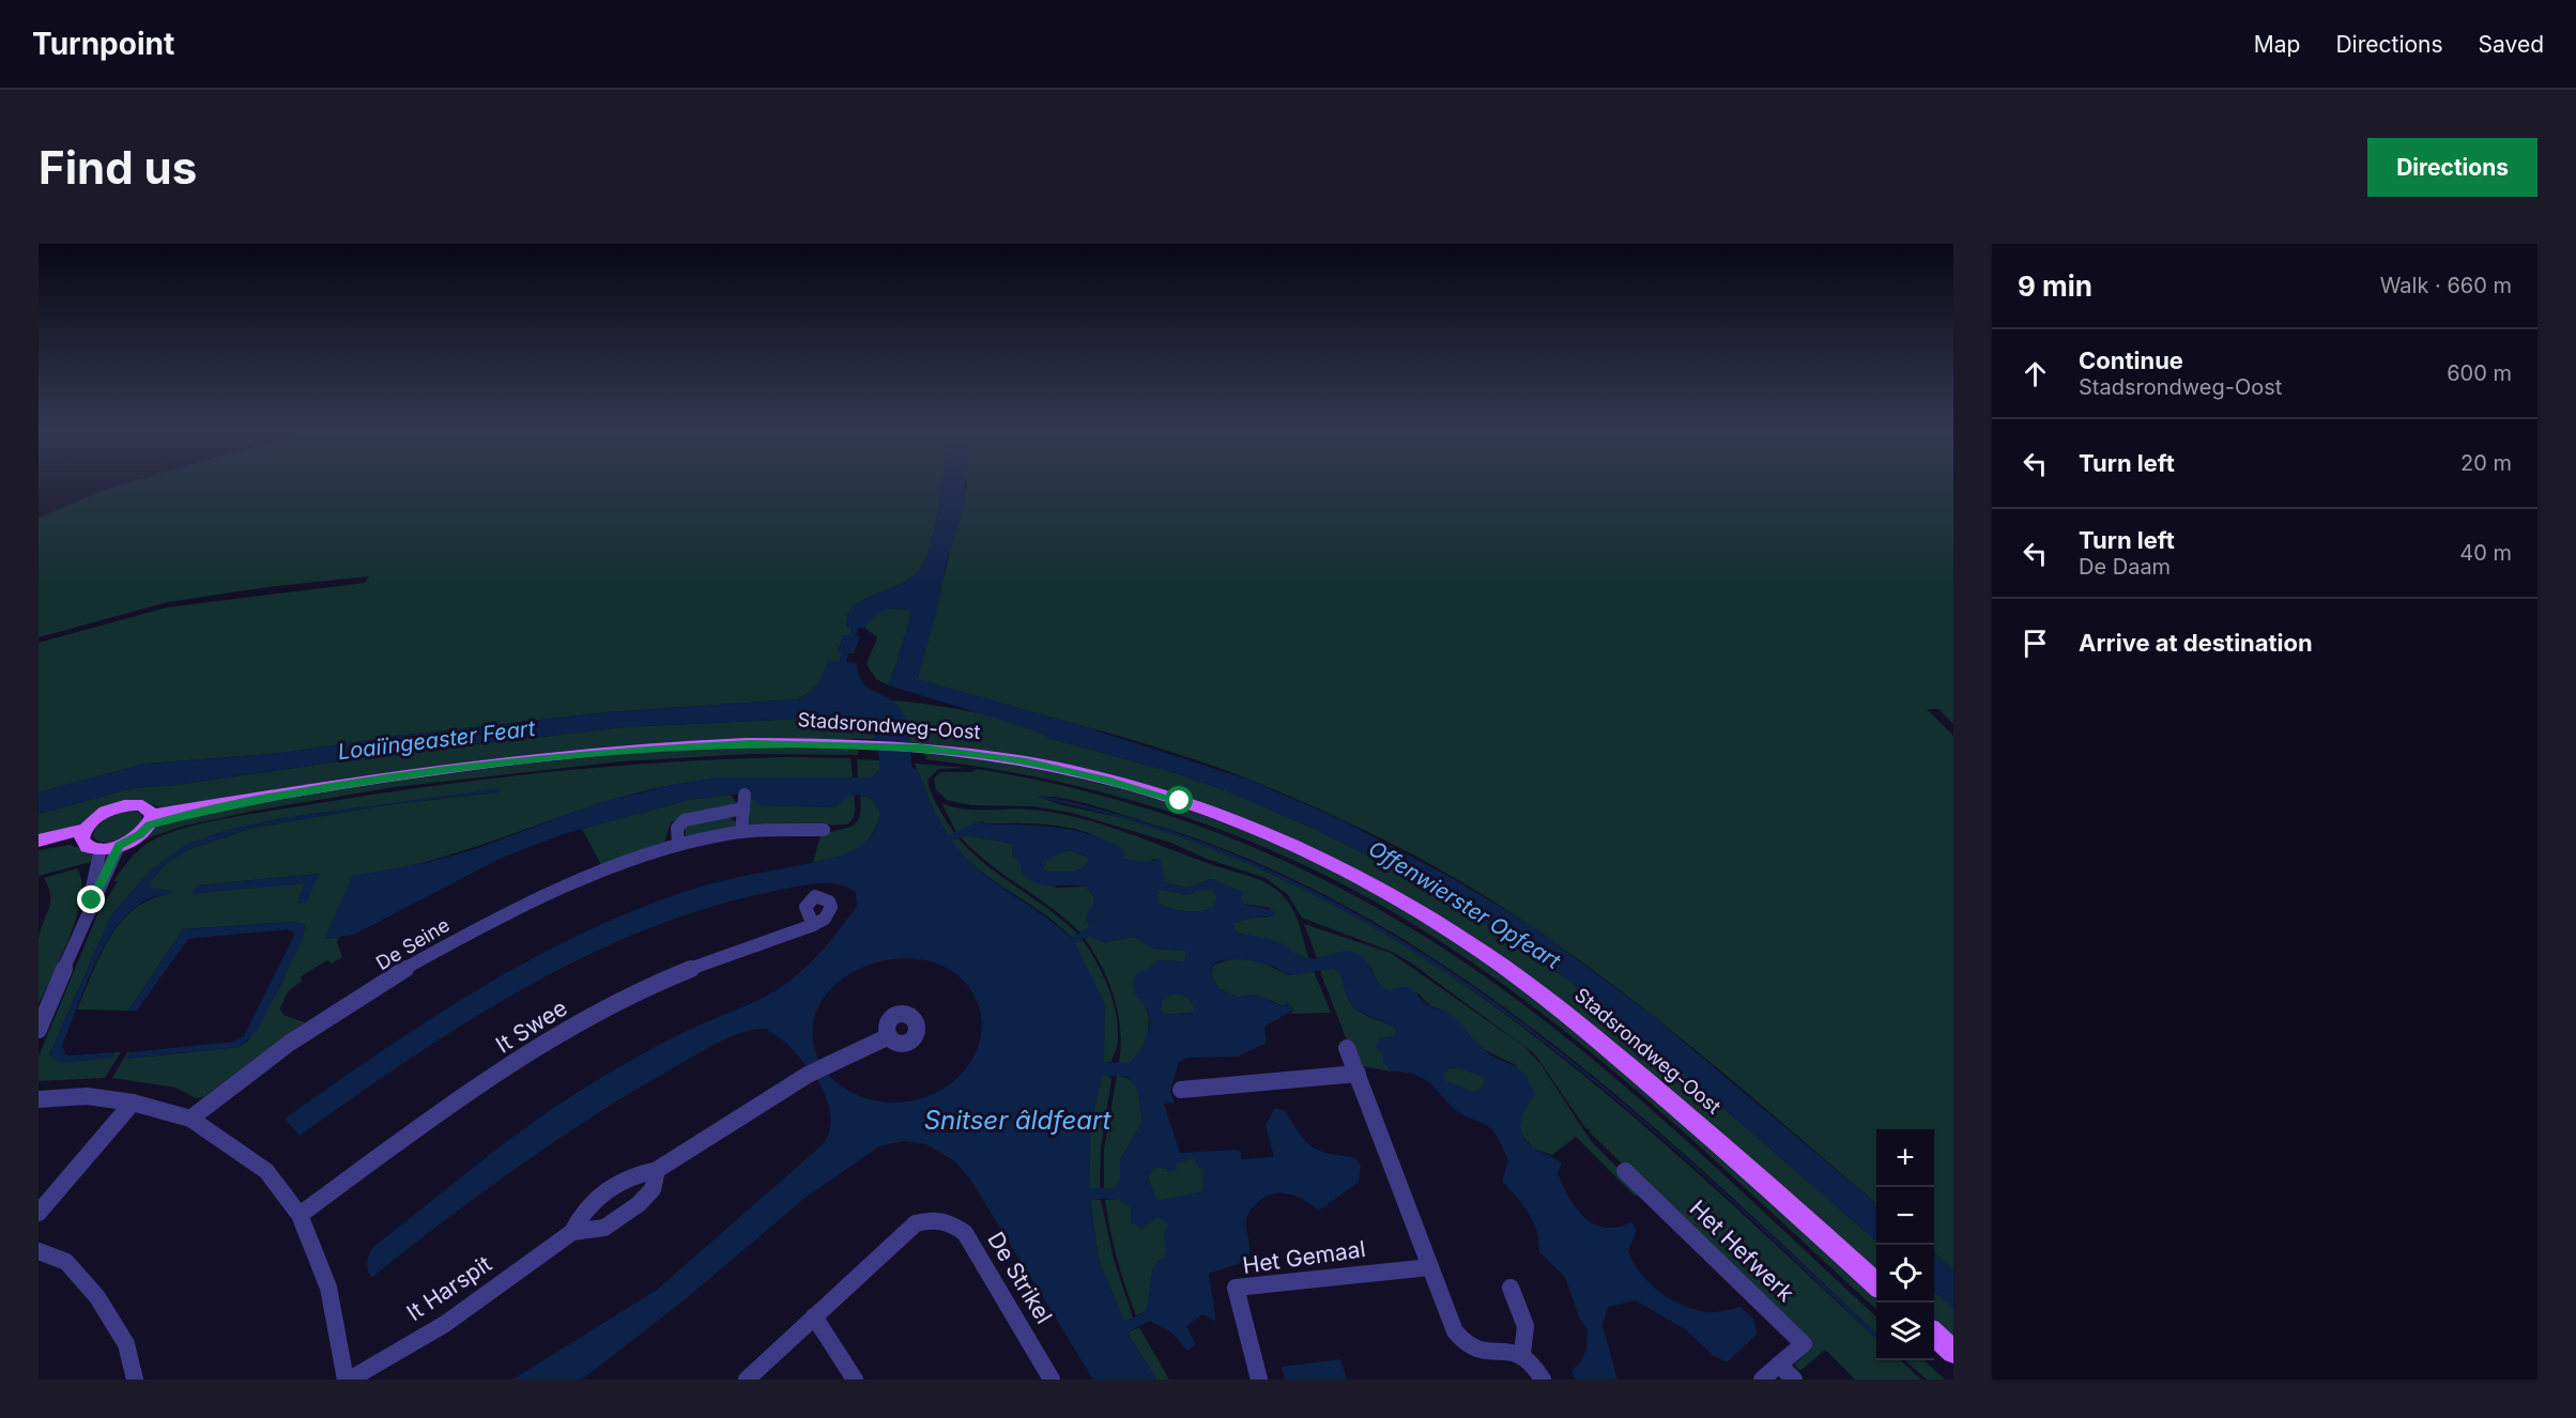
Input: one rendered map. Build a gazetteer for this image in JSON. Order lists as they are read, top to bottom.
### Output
{
  "streets": {
    "main road": ["Stadsrondweg-Oost"],
    "street": [
      "De Seine",
      "It Swee",
      "Het Hefwerk",
      "Het Gemaal",
      "De Strikel",
      "It Harspit"
    ]
  },
  "water": ["Loaiïngeaster Feart", "Offenwierster Opfeart", "Snitser âldfeart"],
  "page": {
    "header": "Turnpoint",
    "nav": ["Map", "Directions", "Saved"],
    "buttons": "Directions",
    "title": "Find us",
    "heading": ["9 min", "Walk · 660 m"],
    "list": [
      ["Continue", "Stadsrondweg-Oost", "600 m"],
      ["Turn left", "20 m"],
      ["Turn left", "De Daam", "40 m"],
      "Arrive at destination"
    ],
    "map_buttons": ["+", "−"]
  }
}
